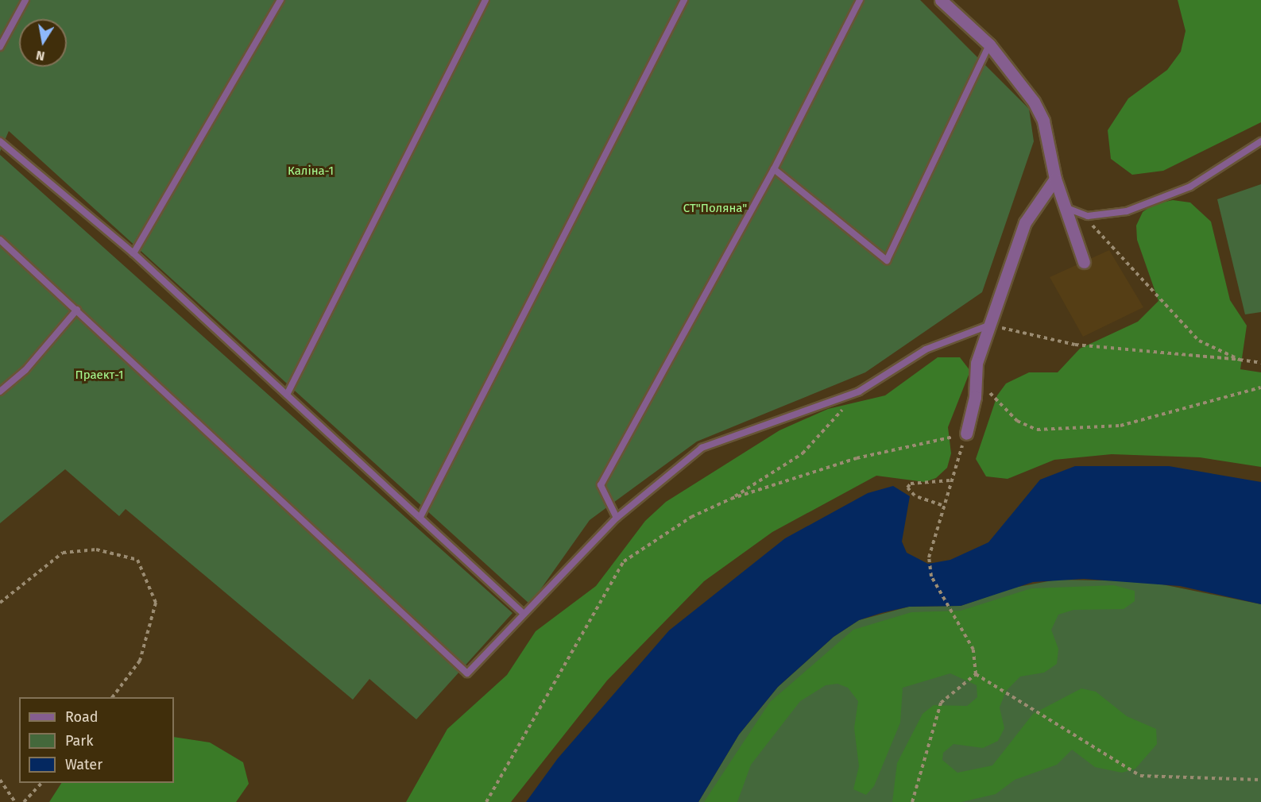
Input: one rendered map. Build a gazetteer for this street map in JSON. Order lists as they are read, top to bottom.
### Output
{
  "parks": ["Каліна-1", "СТ\"Поляна\"", "Праект-1"],
  "legend": ["Road", "Park", "Water"],
  "north": "bottom"
}
